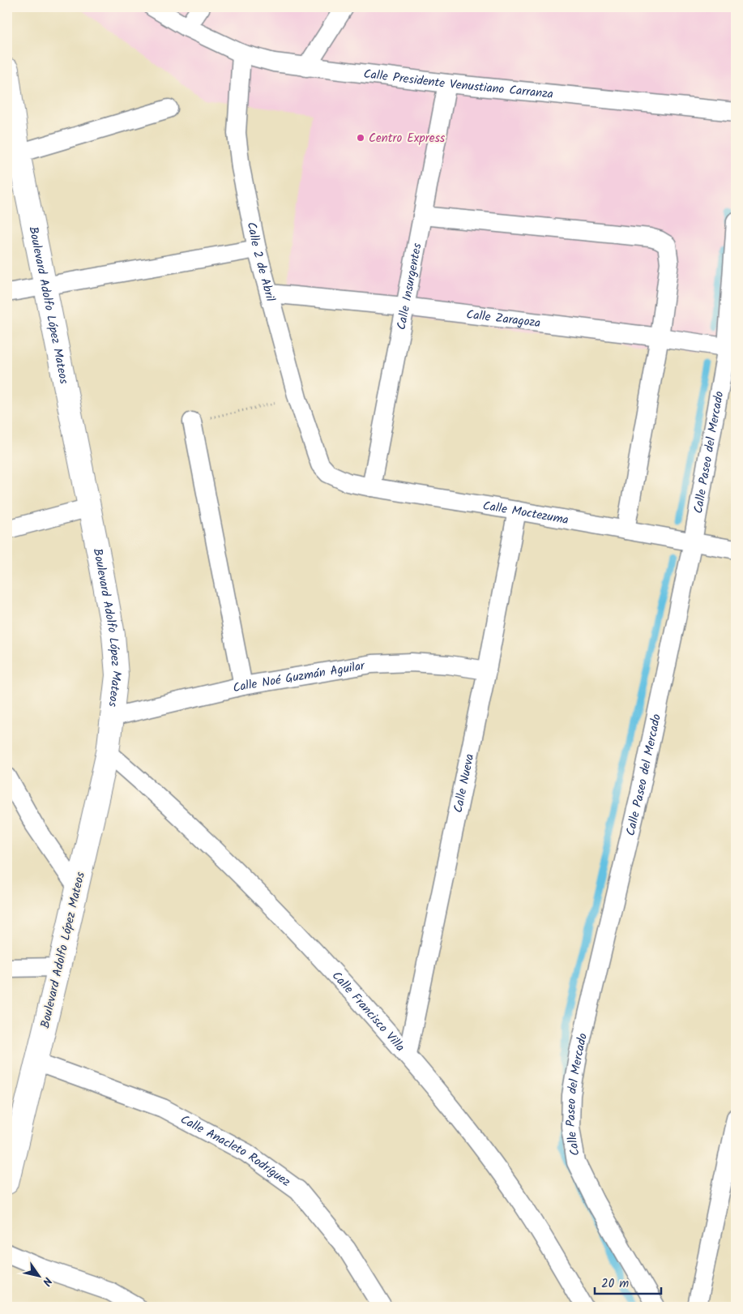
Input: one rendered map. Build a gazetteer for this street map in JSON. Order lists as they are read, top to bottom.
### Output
{
  "streets": {
    "main road": ["Boulevard Adolfo López Mateos"],
    "street": [
      "Calle Presidente Venustiano Carranza",
      "Calle 2 de Abril",
      "Calle Insurgentes",
      "Calle Zaragoza",
      "Calle Paseo del Mercado",
      "Calle Moctezuma",
      "Calle Noé Guzmán Aguilar",
      "Calle Nueva",
      "Calle Francisco Villa",
      "Calle Anacleto Rodríguez"
    ]
  },
  "crossings": [
    ["Calle Presidente Venustiano Carranza", "Calle 2 de Abril"],
    ["Calle Presidente Venustiano Carranza", "Calle Insurgentes"],
    ["Calle 2 de Abril", "Calle Zaragoza"],
    ["Calle 2 de Abril", "Calle Moctezuma"],
    ["Calle Insurgentes", "Calle Zaragoza"],
    ["Calle Insurgentes", "Calle Moctezuma"],
    ["Boulevard Adolfo López Mateos", "Calle Noé Guzmán Aguilar"],
    ["Boulevard Adolfo López Mateos", "Calle Francisco Villa"],
    ["Boulevard Adolfo López Mateos", "Calle Anacleto Rodríguez"],
    ["Calle Zaragoza", "Calle Paseo del Mercado"],
    ["Calle Paseo del Mercado", "Calle Moctezuma"],
    ["Calle Moctezuma", "Calle Nueva"],
    ["Calle Noé Guzmán Aguilar", "Calle Nueva"],
    ["Calle Nueva", "Calle Francisco Villa"]
  ],
  "places": ["Centro Express"],
  "scale_bar": "20 m",
  "north": "bottom right"
}
